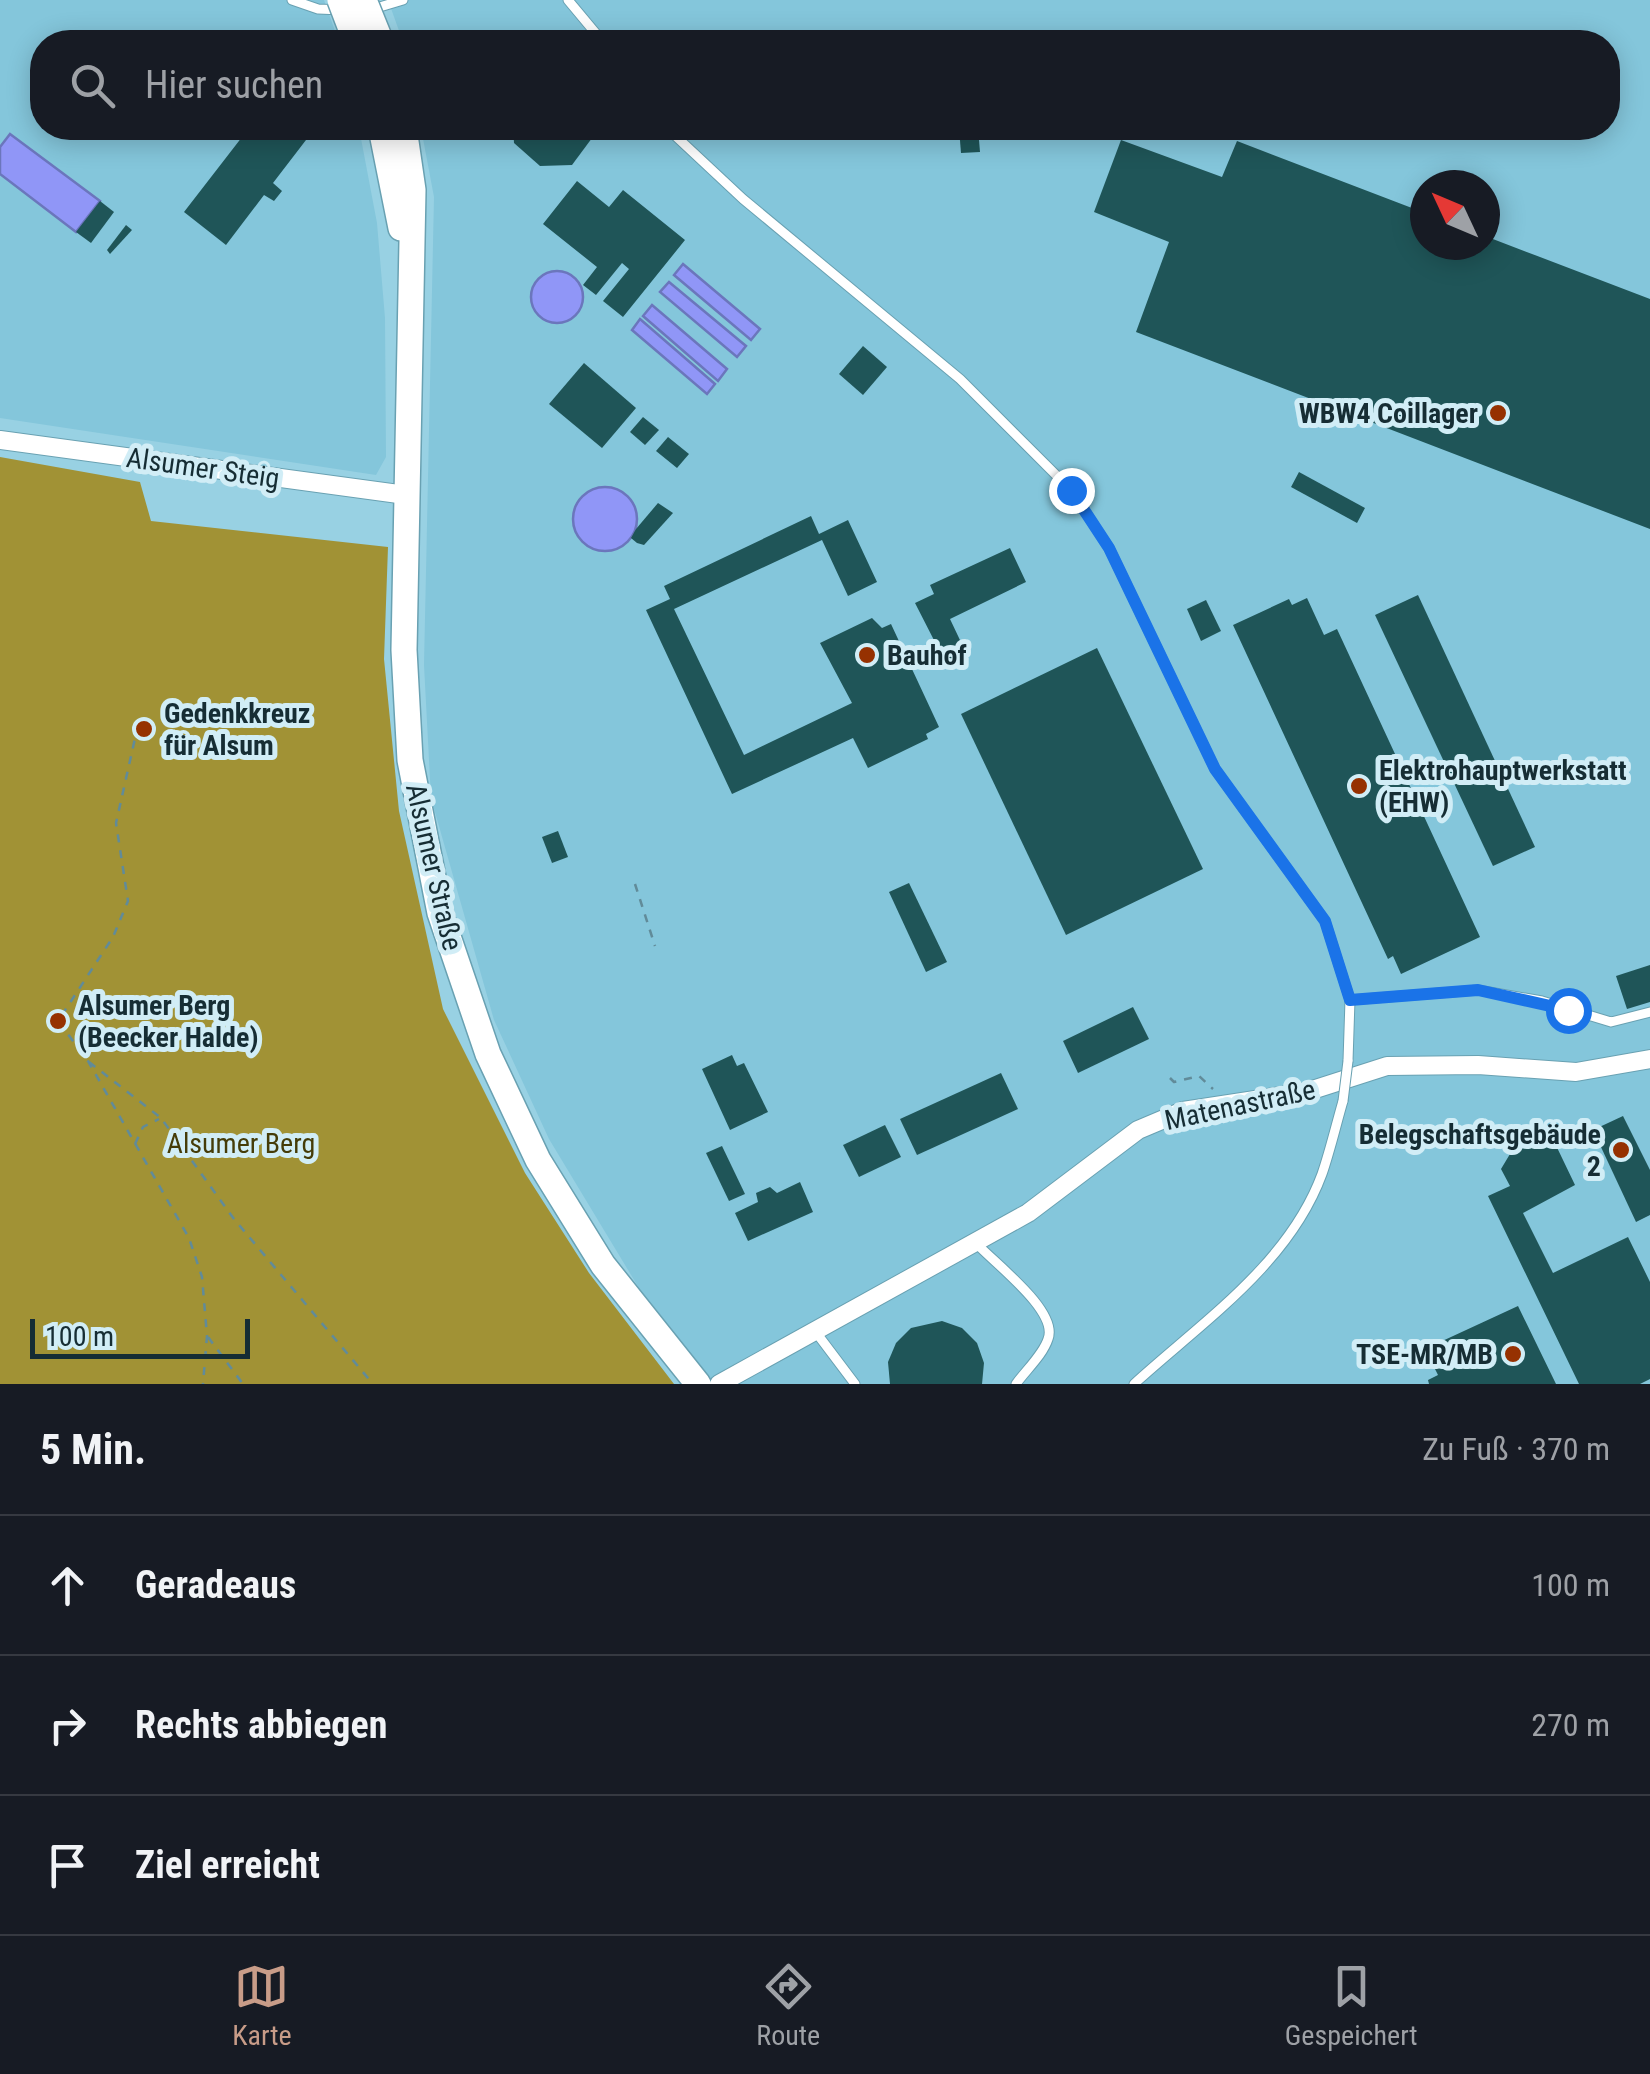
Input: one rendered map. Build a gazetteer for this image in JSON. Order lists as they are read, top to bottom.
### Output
{
  "streets": {
    "street": ["Alsumer Steig", "Alsumer Straße", "Matenastraße"]
  },
  "crossings": [
    ["Alsumer Steig", "Alsumer Straße"]
  ],
  "parks": ["Alsumer Berg"],
  "places": [
    "WBW4 Coillager",
    "Bauhof",
    "Gedenkkreuz für Alsum",
    "Elektrohauptwerkstatt (EHW)",
    "Alsumer Berg (Beecker Halde)",
    "Belegschaftsgebäude 2",
    "TSE-MR/MB"
  ],
  "scale_bar": "100 m",
  "north": "top left",
  "page": {
    "search": "Hier suchen",
    "scale": "100 m",
    "heading": ["5 Min.", "Zu Fuß · 370 m"],
    "list": [
      ["Geradeaus", "100 m"],
      ["Rechts abbiegen", "270 m"],
      "Ziel erreicht"
    ],
    "nav": ["Karte", "Route", "Gespeichert"]
  }
}
